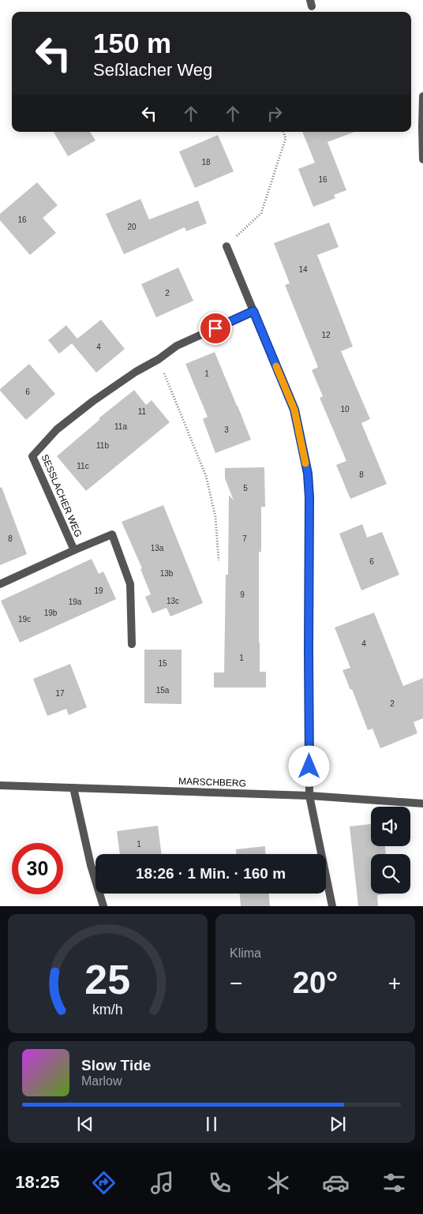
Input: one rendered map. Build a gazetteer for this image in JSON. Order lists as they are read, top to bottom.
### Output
{
  "streets": {
    "street": ["SESSLACHER WEG", "MARSCHBERG"]
  },
  "house_numbers": [
    "18",
    "16",
    "16",
    "20",
    "14",
    "2",
    "12",
    "4",
    "1",
    "6",
    "10",
    "11",
    "11a",
    "3",
    "11b",
    "11c",
    "8",
    "5",
    "8",
    "7",
    "13a",
    "6",
    "13b",
    "19",
    "9",
    "13c",
    "19a",
    "19b",
    "19c",
    "4",
    "1",
    "15",
    "15a",
    "17",
    "2",
    "1"
  ],
  "page": {
    "turn": ["150 m", "Seßlacher Weg"],
    "limit": "30",
    "trip": "18:26 · 1 Min. · 160 m",
    "tile": "Klima",
    "heat": ["−", "20°", "+"],
    "song": ["Slow Tide", "Marlow"],
    "tabs": "18:25",
    "gauge": ["25", "km/h"]
  }
}
